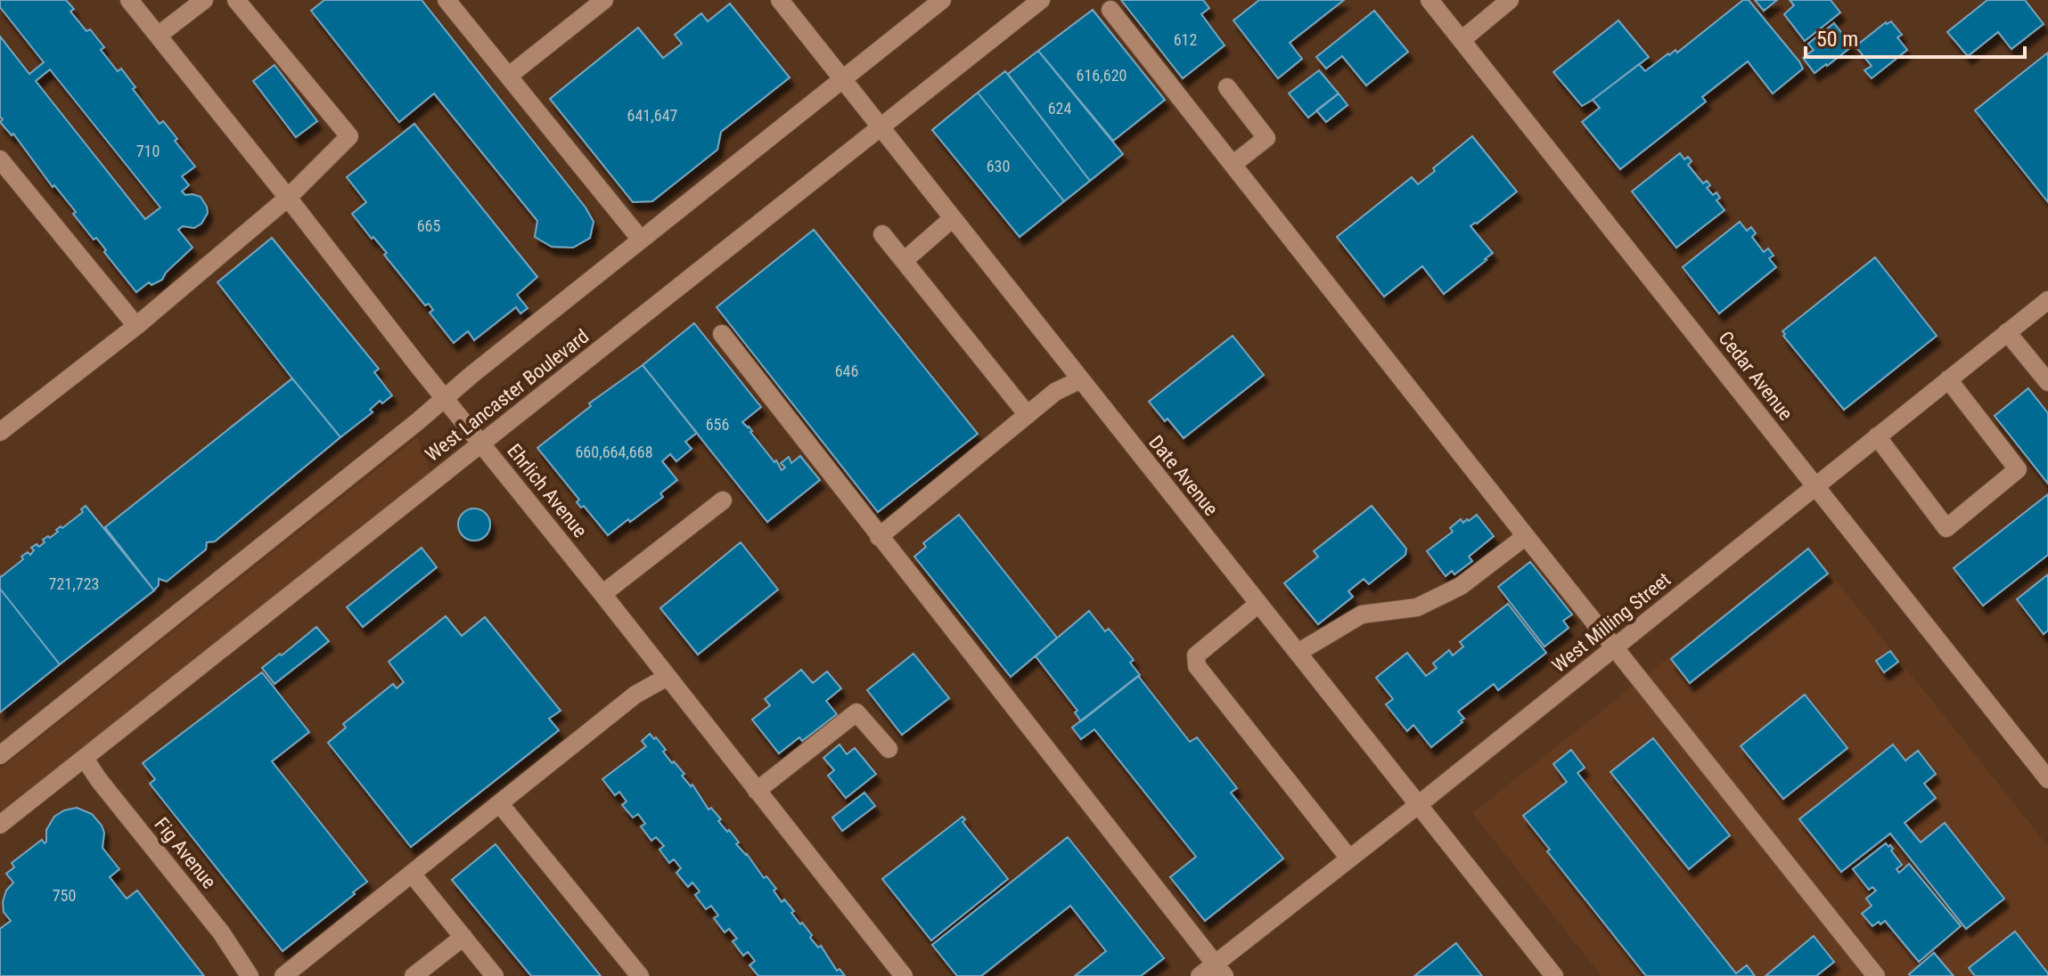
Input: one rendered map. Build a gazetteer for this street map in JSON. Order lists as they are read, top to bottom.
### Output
{
  "streets": {
    "street": [
      "Cedar Avenue",
      "West Lancaster Boulevard",
      "Date Avenue",
      "Ehrlich Avenue",
      "West Milling Street",
      "Fig Avenue"
    ]
  },
  "crossings": [
    ["Cedar Avenue", "West Milling Street"],
    ["West Lancaster Boulevard", "Date Avenue"],
    ["West Lancaster Boulevard", "Ehrlich Avenue"],
    ["West Lancaster Boulevard", "Fig Avenue"],
    ["Date Avenue", "West Milling Street"]
  ],
  "house_numbers": [
    "612",
    "616,620",
    "624",
    "641,647",
    "710",
    "630",
    "665",
    "646",
    "656",
    "660,664,668",
    "721,723",
    "750"
  ],
  "scale_bar": "50 m"
}
